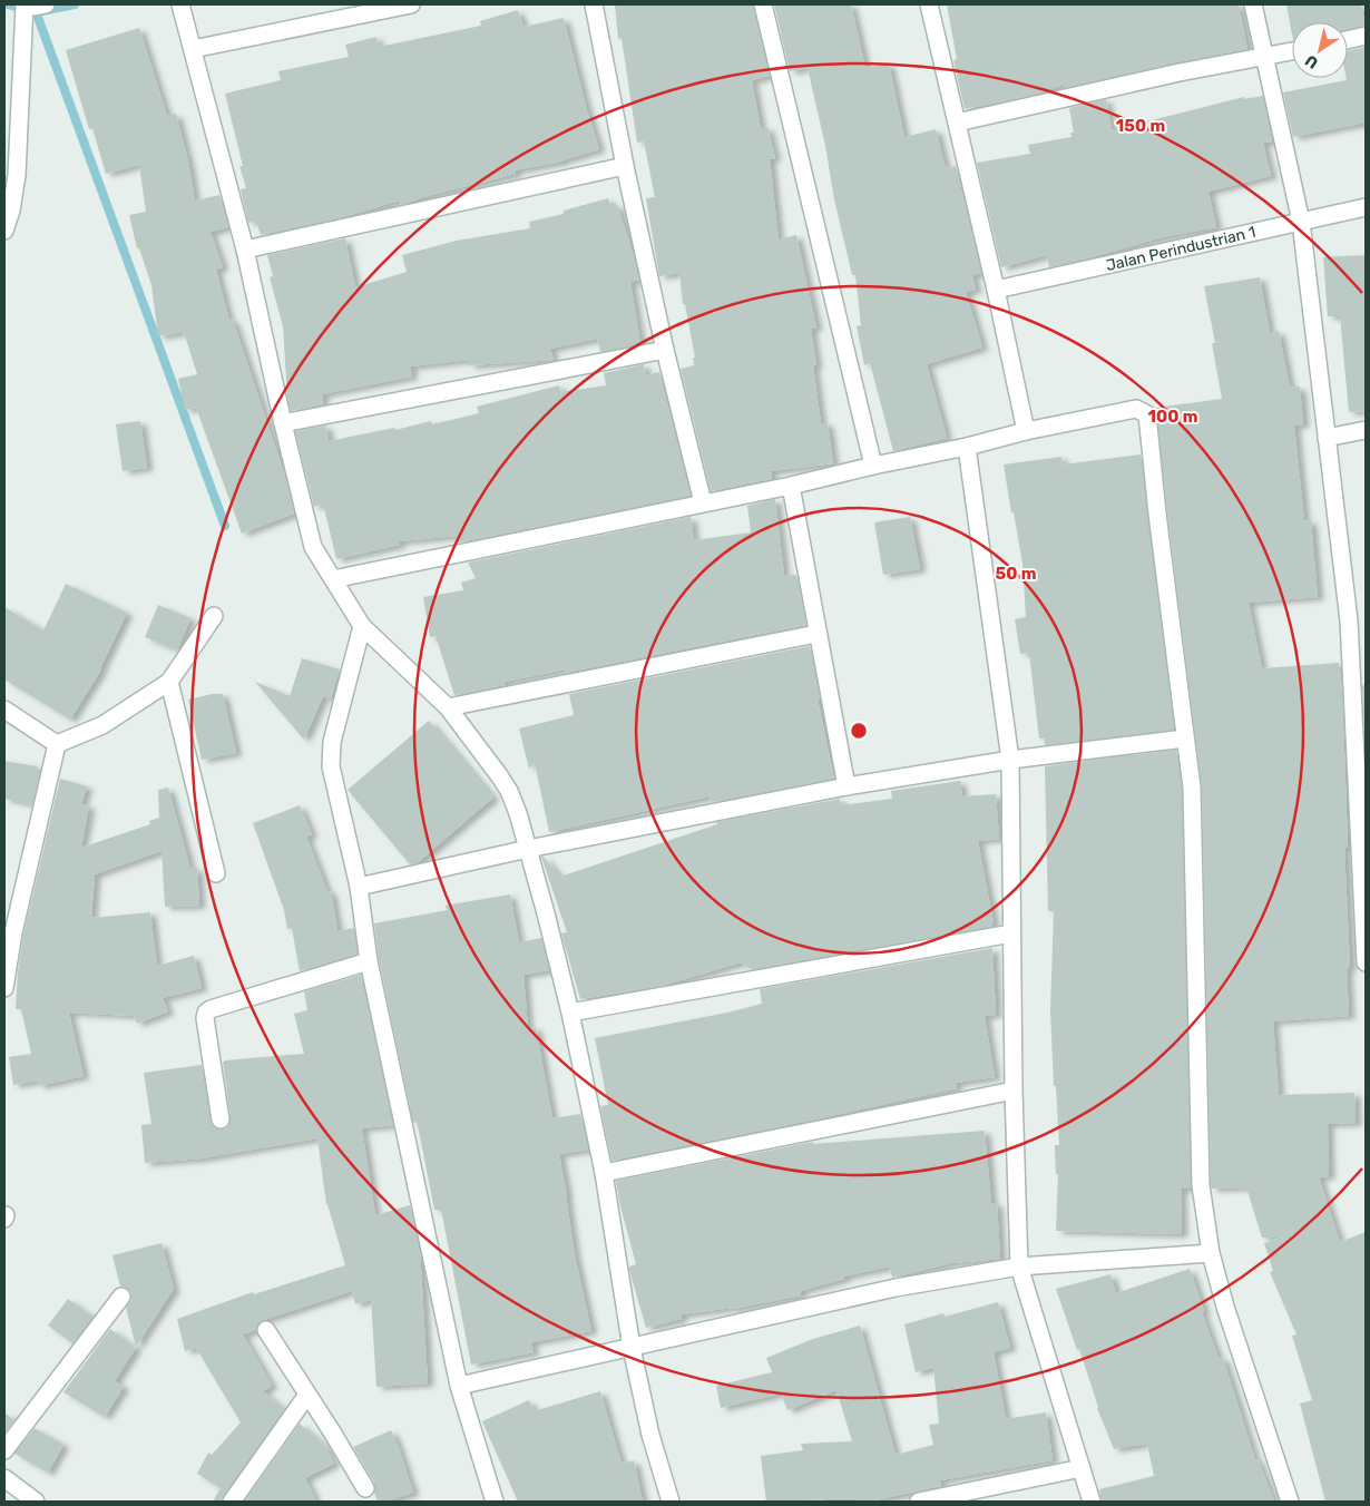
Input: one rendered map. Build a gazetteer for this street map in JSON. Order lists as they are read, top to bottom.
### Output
{
  "streets": {
    "street": ["Jalan Perindustrian 1"]
  },
  "north": "bottom left",
  "rings": ["150 m", "100 m", "50 m"]
}
